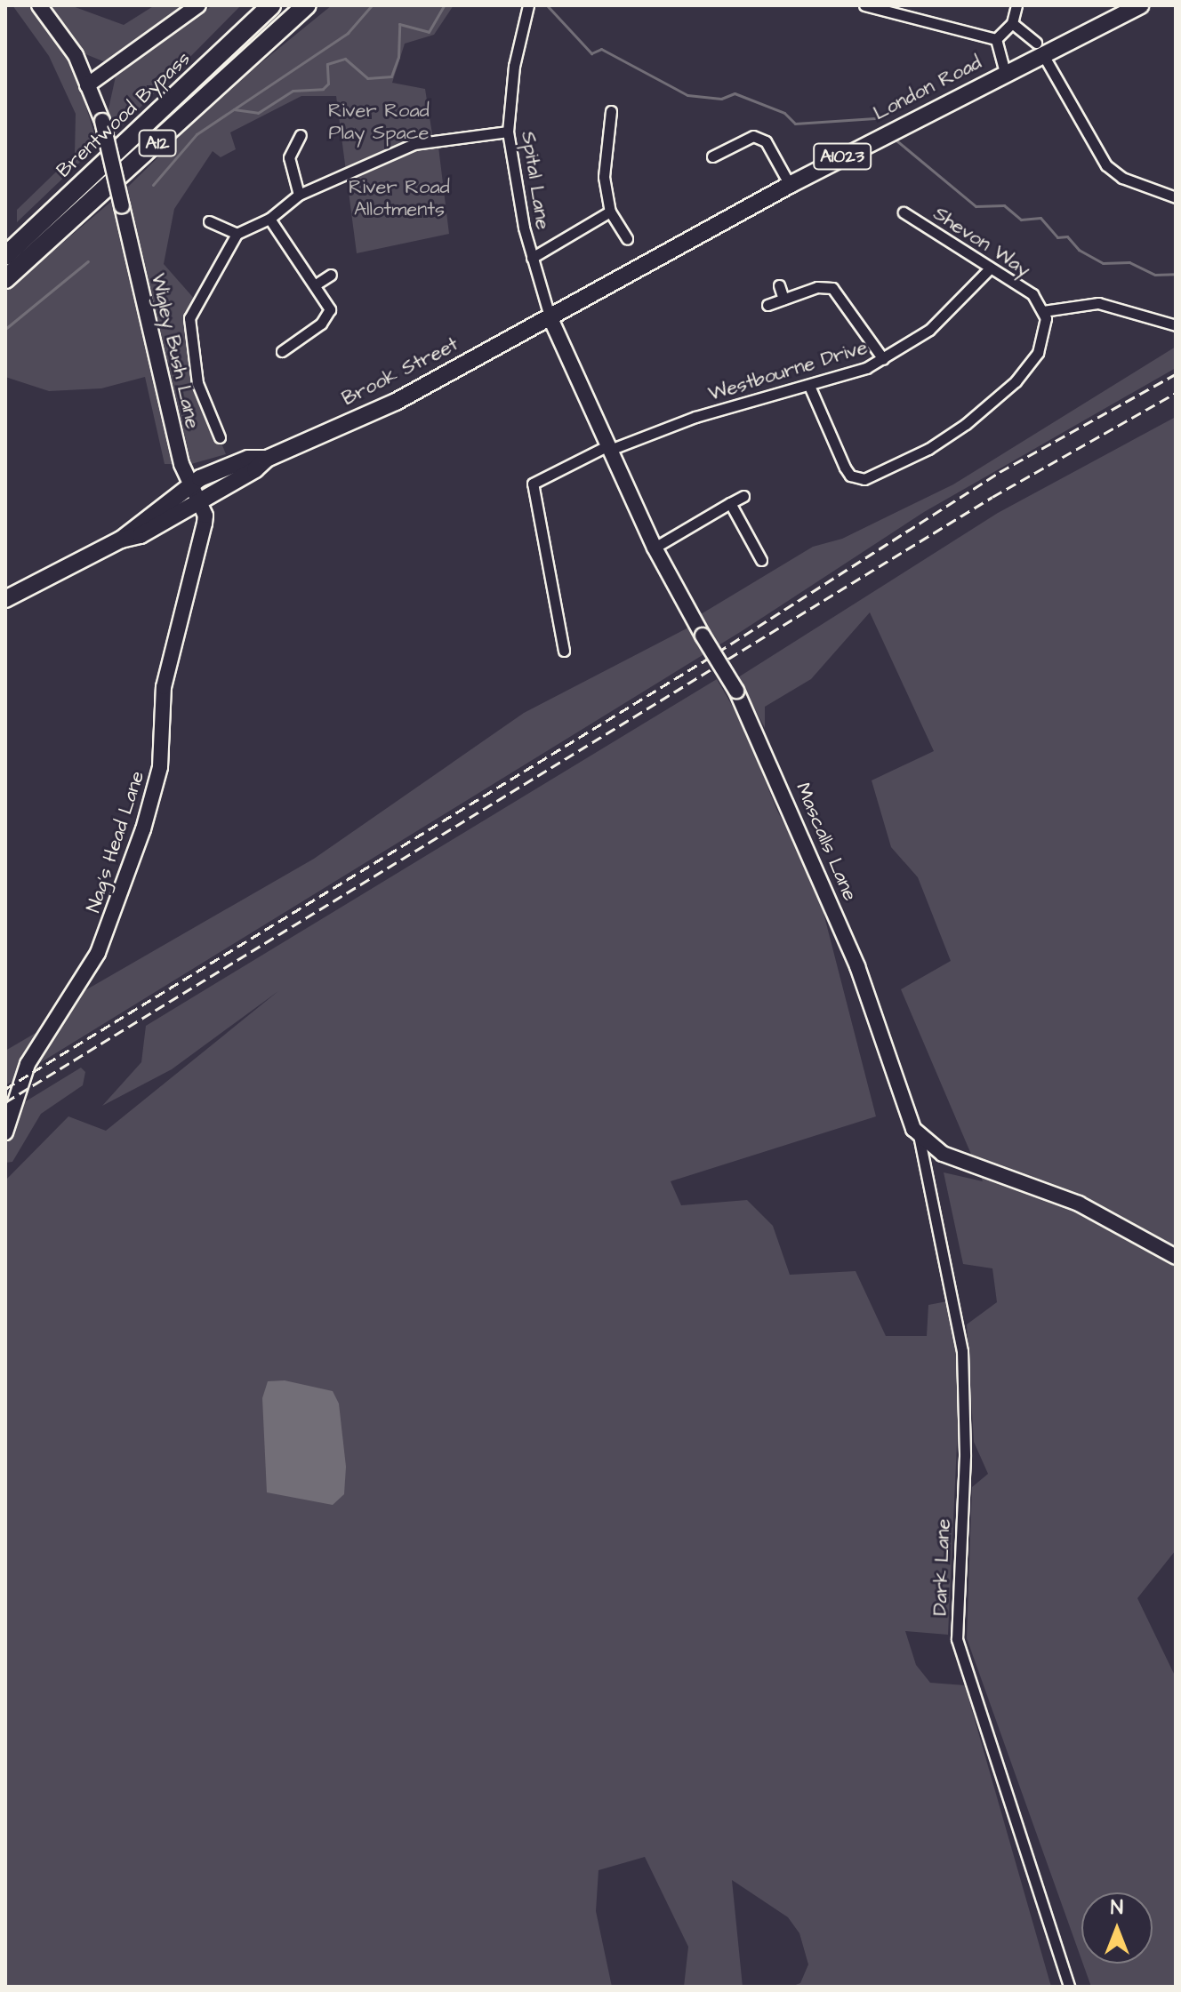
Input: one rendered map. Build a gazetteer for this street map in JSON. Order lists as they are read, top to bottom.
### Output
{
  "streets": {
    "highway": ["Brentwood Bypass", "A12"],
    "main road": ["London Road", "A1023", "Brook Street"],
    "street": [
      "Spital Lane",
      "Shevon Way",
      "Wigley Bush Lane",
      "Westbourne Drive",
      "Nag's Head Lane",
      "Mascalls Lane",
      "Dark Lane"
    ]
  },
  "crossings": [
    ["London Road", "Spital Lane"],
    ["London Road", "Brook Street"],
    ["London Road", "Mascalls Lane"],
    ["Spital Lane", "Brook Street"],
    ["Spital Lane", "Mascalls Lane"],
    ["Shevon Way", "Westbourne Drive"],
    ["Wigley Bush Lane", "Brook Street"],
    ["Wigley Bush Lane", "Nag's Head Lane"],
    ["Westbourne Drive", "Mascalls Lane"],
    ["Brook Street", "Nag's Head Lane"],
    ["Brook Street", "Mascalls Lane"],
    ["Mascalls Lane", "Dark Lane"]
  ],
  "parks": ["River Road Play Space", "River Road Allotments"],
  "north": "top"
}
